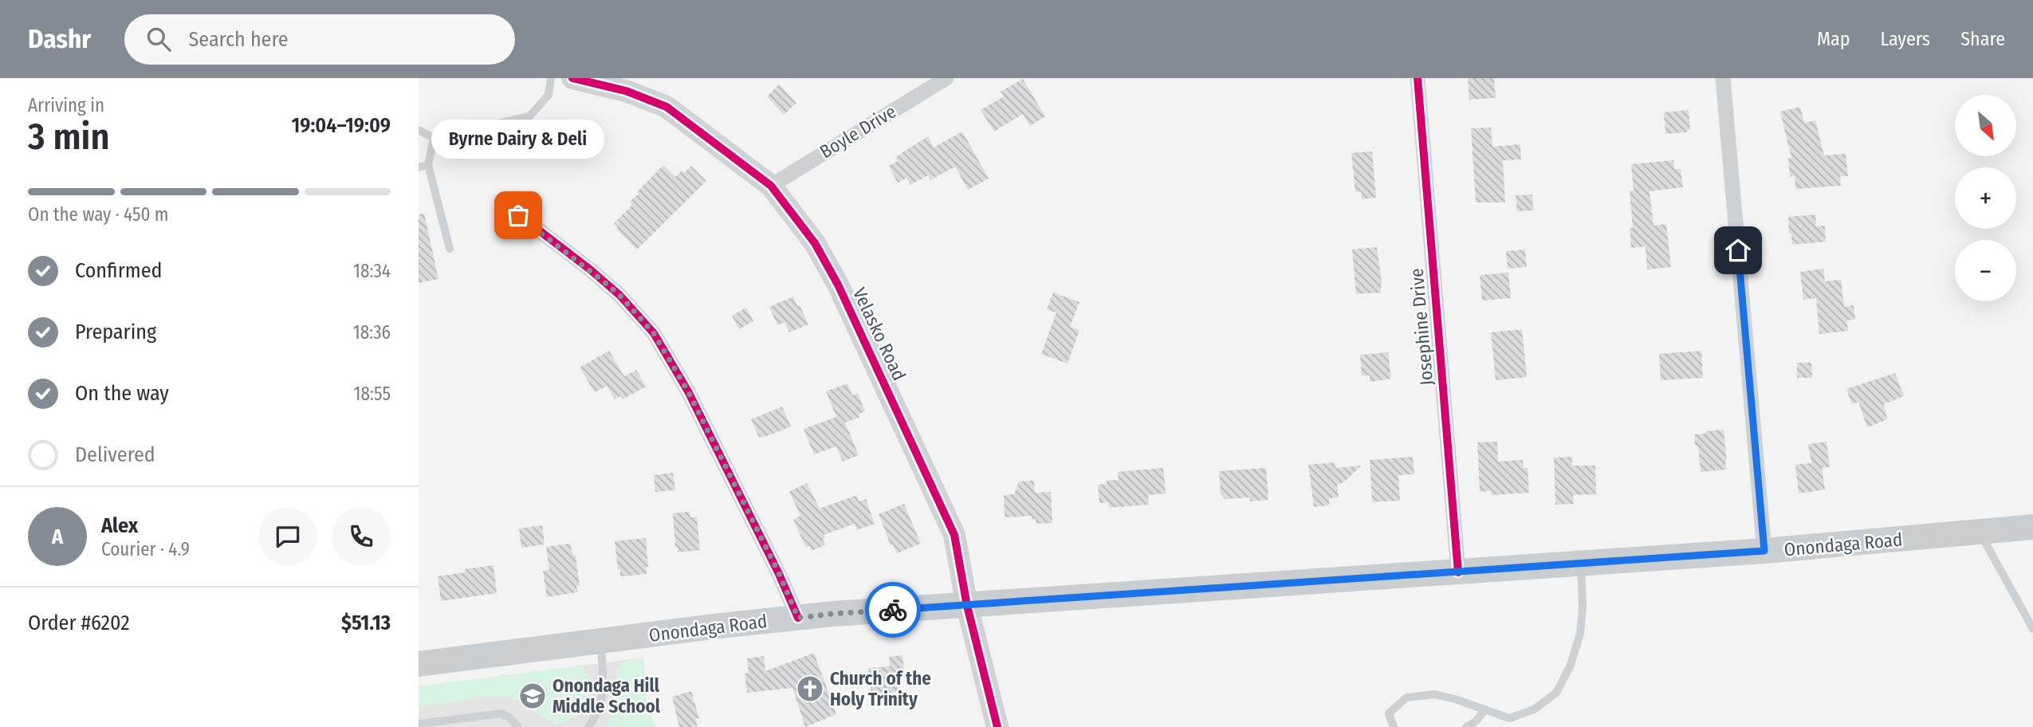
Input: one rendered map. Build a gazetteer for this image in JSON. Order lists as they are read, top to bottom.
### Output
{
  "streets": {
    "main road": ["Onondaga Road"],
    "street": ["Boyle Drive", "Josephine Drive", "Velasko Road"]
  },
  "crossings": [
    ["Boyle Drive", "Velasko Road"],
    ["Josephine Drive", "Onondaga Road"],
    ["Velasko Road", "Onondaga Road"]
  ],
  "places": {
    "other": ["Byrne Dairy & Deli"],
    "church": ["Church of the Holy Trinity"],
    "school or university": ["Onondaga Hill Middle School"]
  },
  "north": "bottom right",
  "page": {
    "header": "Dashr",
    "search": "Search here",
    "nav": ["Map", "Layers", "Share"],
    "heading": ["3 min", "Arriving in", "19:04–19:09"],
    "panel": [
      "Alex",
      "Courier · 4.9",
      "Order #6202",
      "$51.13"
    ],
    "map_buttons": ["+", "−"],
    "bubble": "Byrne Dairy & Deli",
    "bar": "On the way · 450 m",
    "list": [
      ["Confirmed", "18:34"],
      ["Preparing", "18:36"],
      ["On the way", "18:55"],
      "Delivered"
    ],
    "round": "A"
  }
}
